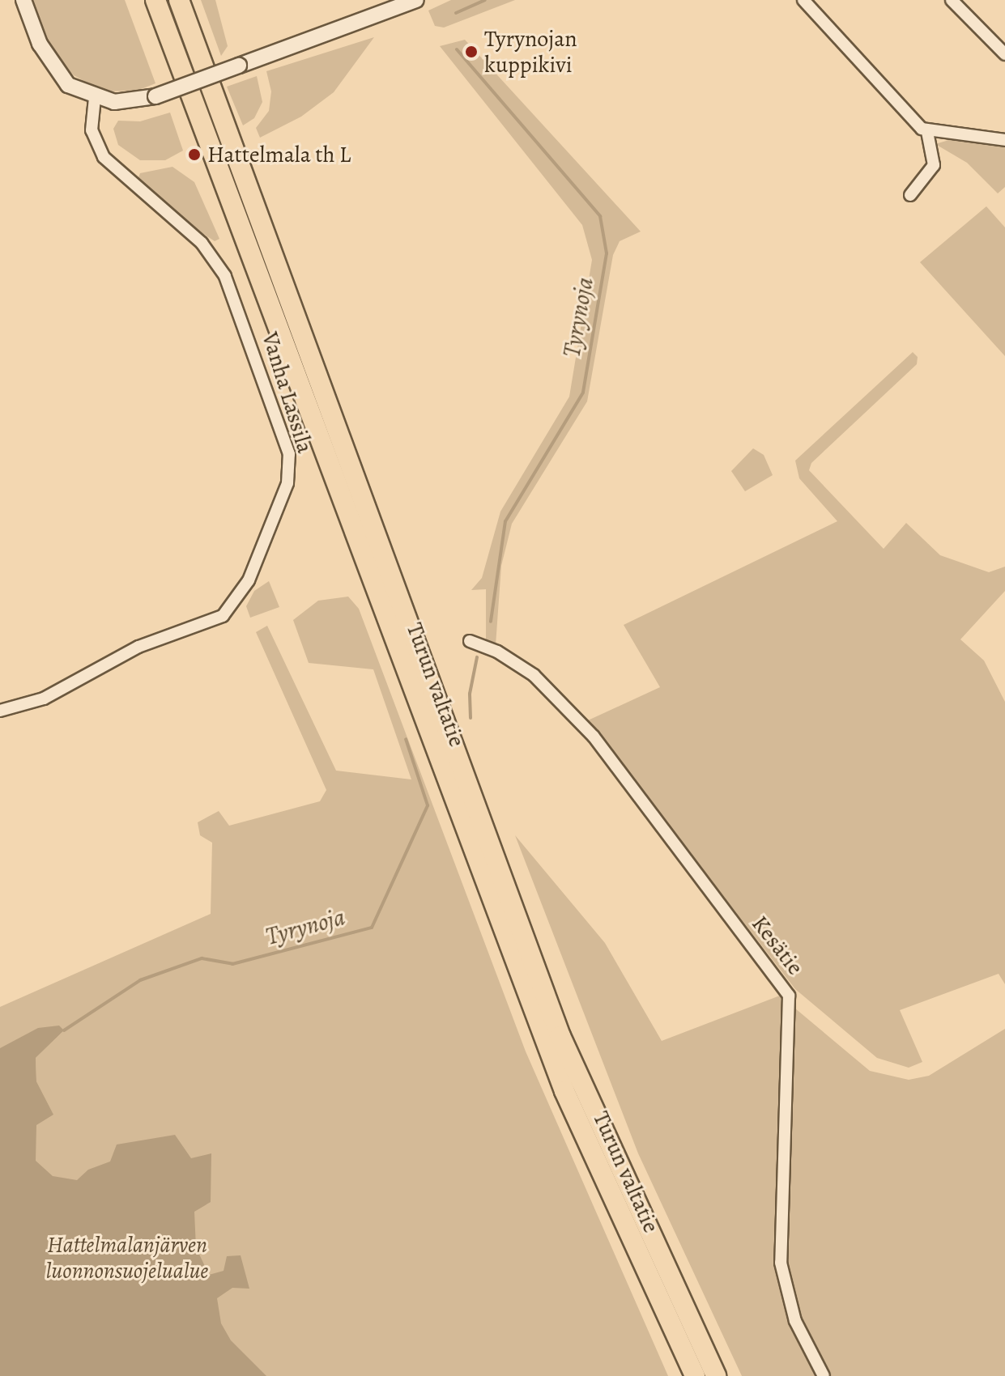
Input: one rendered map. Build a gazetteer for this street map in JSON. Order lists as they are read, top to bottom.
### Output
{
  "streets": {
    "highway": ["Turun valtatie"],
    "street": ["Vanha Lassila", "Kesätie"]
  },
  "water": ["Tyrynoja"],
  "parks": ["Hattelmalanjärven luonnonsuojelualue"],
  "places": ["Tyrynojan kuppikivi", "Hattelmala th L"]
}
